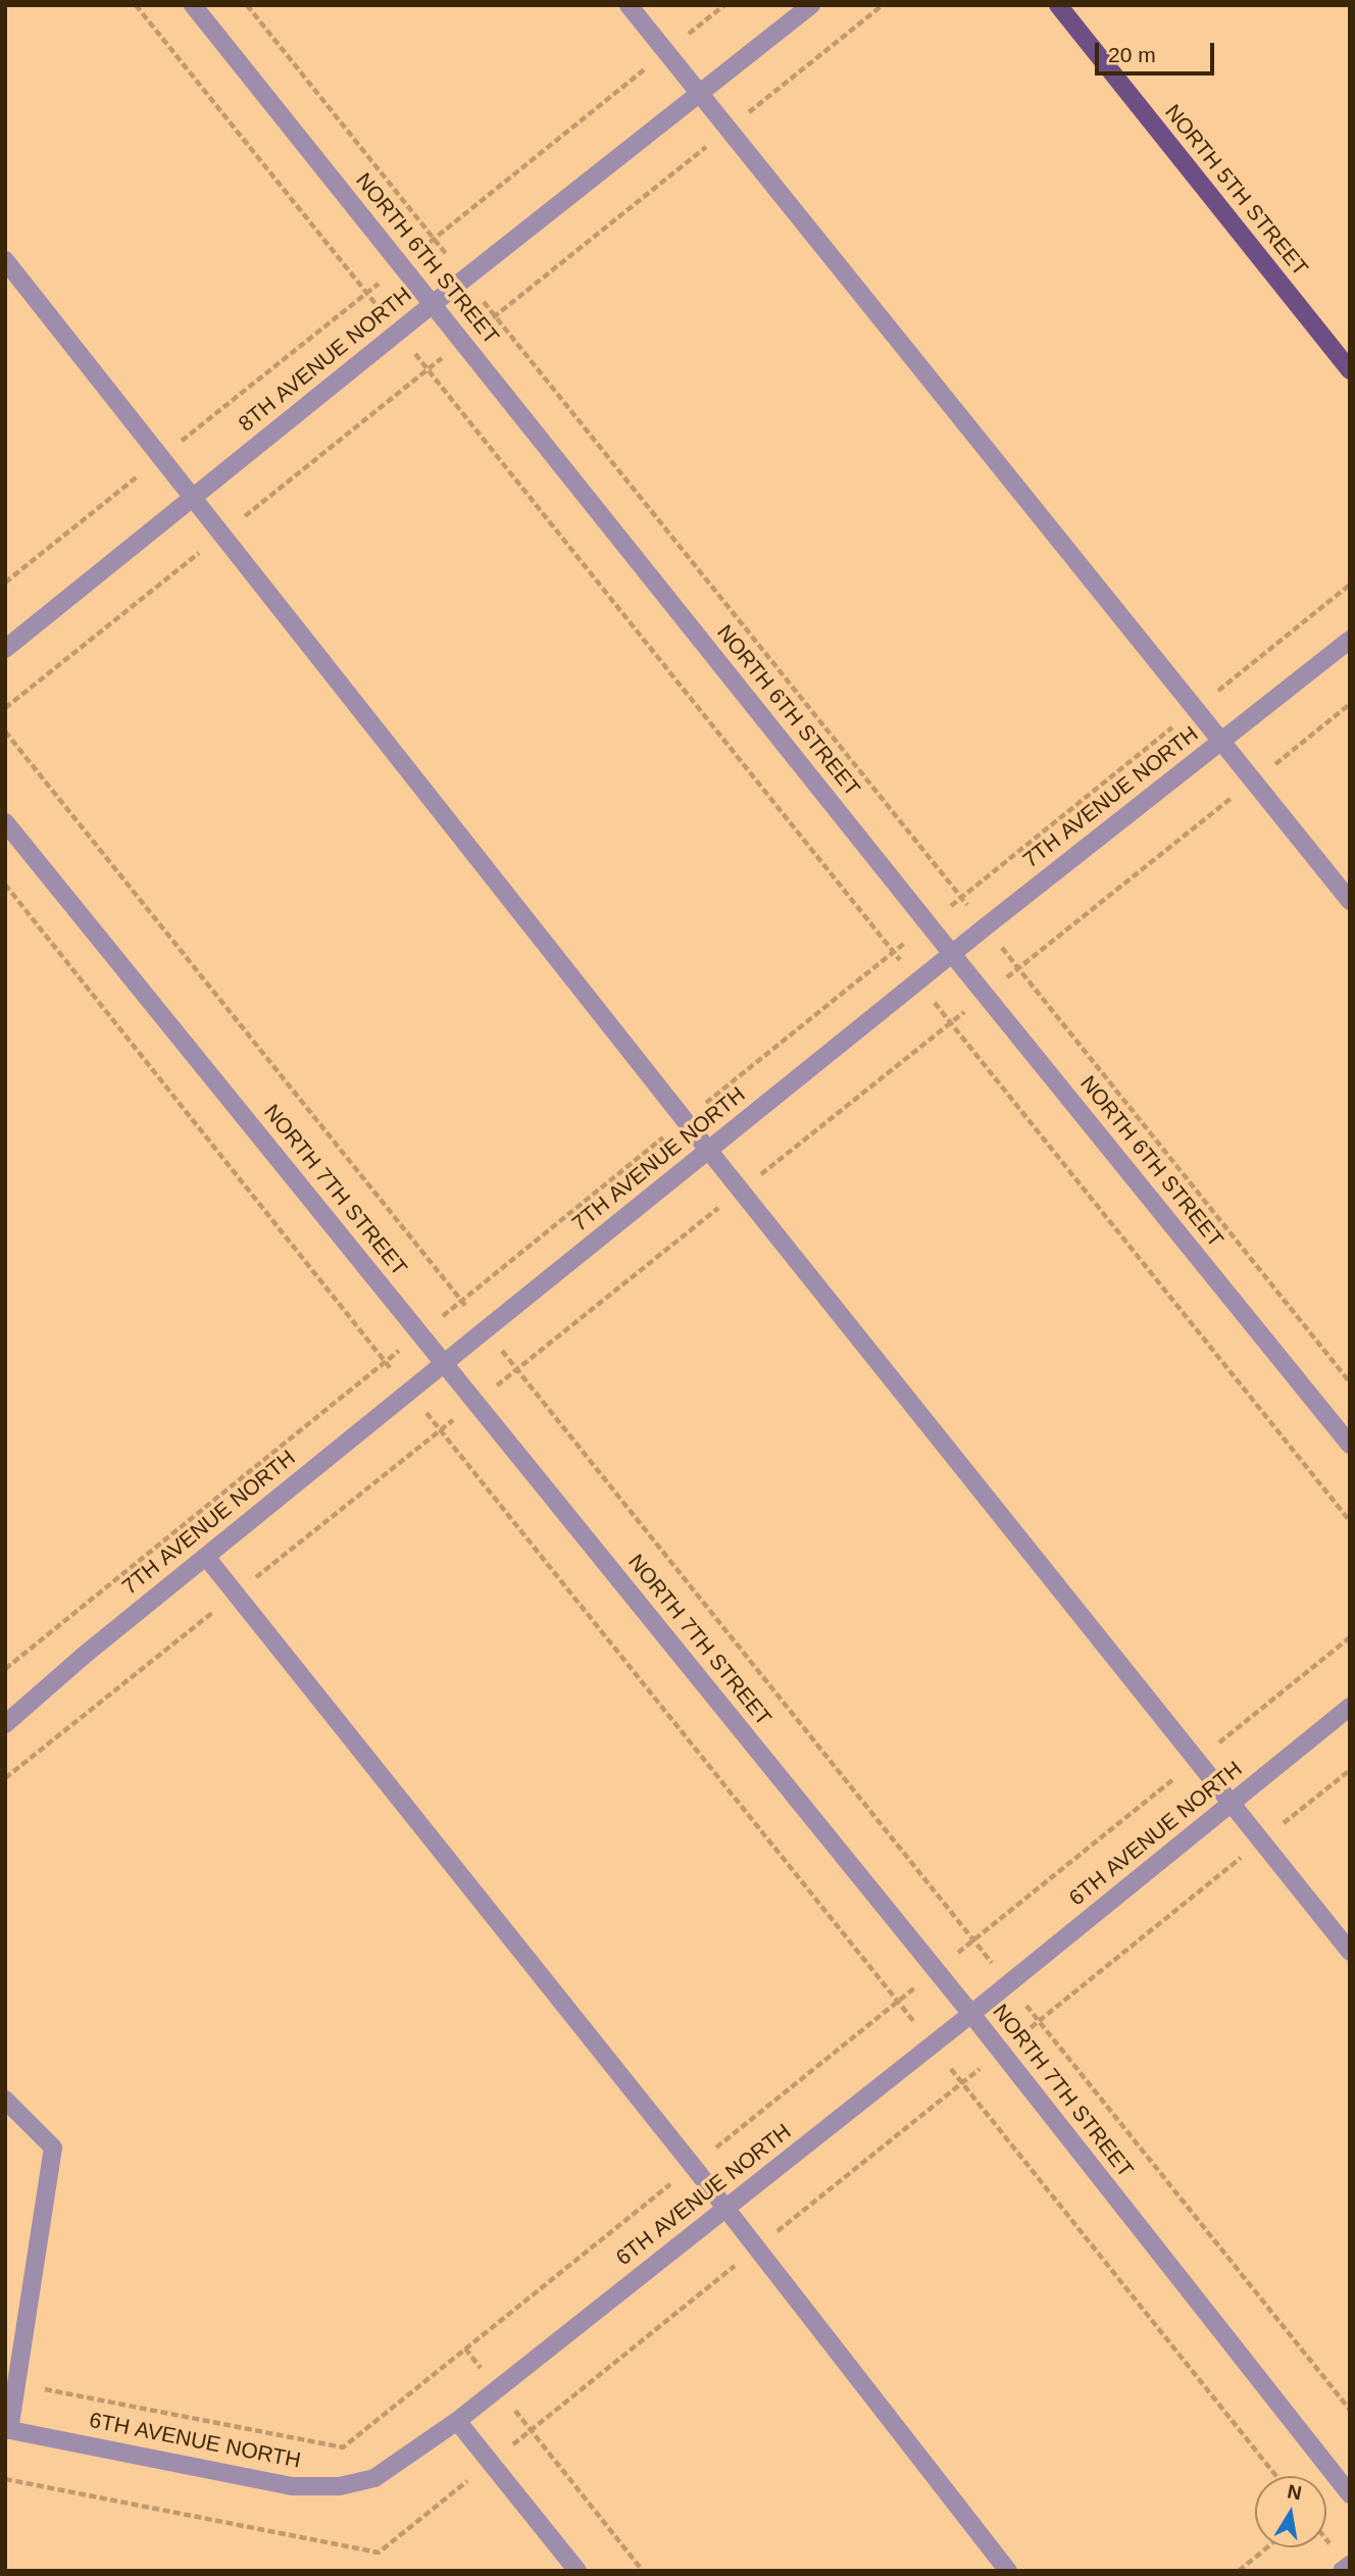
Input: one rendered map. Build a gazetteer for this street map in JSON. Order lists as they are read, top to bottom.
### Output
{
  "streets": {
    "main road": ["NORTH 5TH STREET"],
    "street": [
      "NORTH 6TH STREET",
      "8TH AVENUE NORTH",
      "7TH AVENUE NORTH",
      "NORTH 7TH STREET",
      "6TH AVENUE NORTH"
    ]
  },
  "crossings": [
    ["NORTH 6TH STREET", "8TH AVENUE NORTH"],
    ["NORTH 6TH STREET", "7TH AVENUE NORTH"],
    ["7TH AVENUE NORTH", "NORTH 7TH STREET"],
    ["NORTH 7TH STREET", "6TH AVENUE NORTH"]
  ],
  "scale_bar": "20 m",
  "north": "top"
}
